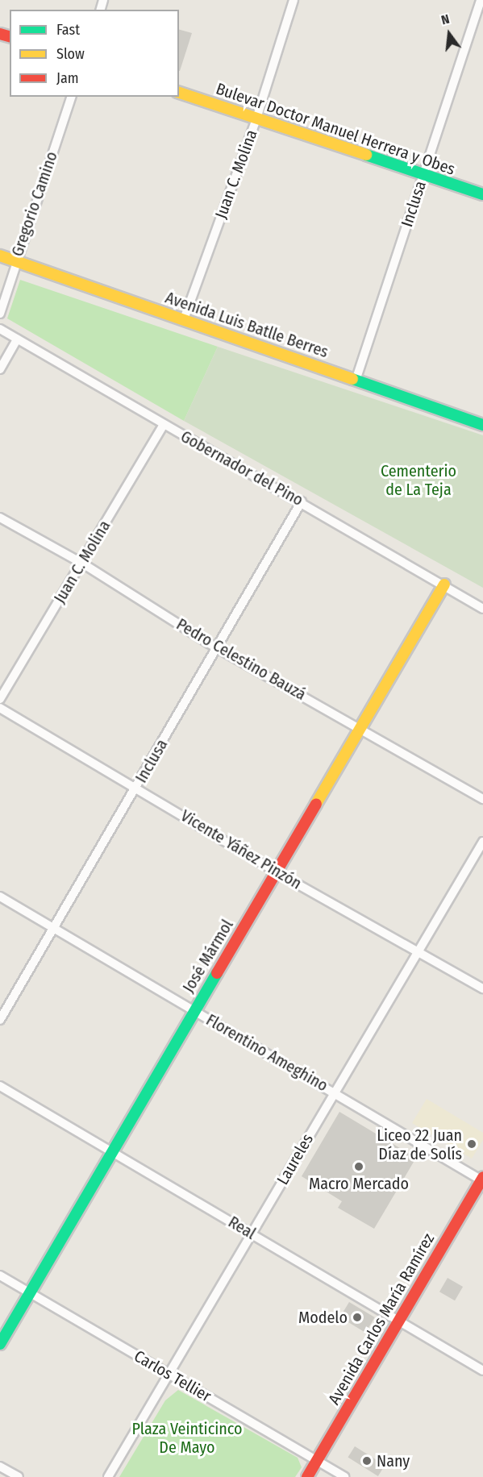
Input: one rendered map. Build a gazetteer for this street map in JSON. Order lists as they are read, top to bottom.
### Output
{
  "streets": {
    "main road": [
      "Bulevar Doctor Manuel Herrera y Obes",
      "Avenida Luis Batlle Berres",
      "José Mármol",
      "Avenida Carlos María Ramírez"
    ],
    "street": [
      "Juan C. Molina",
      "Gregorio Camino",
      "Inclusa",
      "Gobernador del Pino",
      "Pedro Celestino Bauzá",
      "Vicente Yáñez Pinzón",
      "Florentino Ameghino",
      "Laureles",
      "Real",
      "Carlos Tellier"
    ]
  },
  "crossings": [
    ["Bulevar Doctor Manuel Herrera y Obes", "Juan C. Molina"],
    ["Bulevar Doctor Manuel Herrera y Obes", "Inclusa"],
    ["Juan C. Molina", "Avenida Luis Batlle Berres"],
    ["Juan C. Molina", "Gobernador del Pino"],
    ["Juan C. Molina", "Pedro Celestino Bauzá"],
    ["Gregorio Camino", "Avenida Luis Batlle Berres"],
    ["Inclusa", "Avenida Luis Batlle Berres"],
    ["Inclusa", "Gobernador del Pino"],
    ["Inclusa", "Pedro Celestino Bauzá"],
    ["Inclusa", "Vicente Yáñez Pinzón"],
    ["Inclusa", "Florentino Ameghino"],
    ["Gobernador del Pino", "José Mármol"],
    ["Pedro Celestino Bauzá", "José Mármol"],
    ["Vicente Yáñez Pinzón", "José Mármol"],
    ["Vicente Yáñez Pinzón", "Laureles"],
    ["José Mármol", "Florentino Ameghino"],
    ["José Mármol", "Real"],
    ["José Mármol", "Carlos Tellier"],
    ["Florentino Ameghino", "Laureles"],
    ["Florentino Ameghino", "Avenida Carlos María Ramírez"],
    ["Laureles", "Real"],
    ["Laureles", "Carlos Tellier"],
    ["Real", "Avenida Carlos María Ramírez"],
    ["Avenida Carlos María Ramírez", "Carlos Tellier"]
  ],
  "parks": ["Cementerio de La Teja", "Plaza Veinticinco De Mayo"],
  "places": [
    "Liceo 22 Juan Díaz de Solís",
    "Macro Mercado",
    "Modelo",
    "Nany"
  ],
  "legend": ["Fast", "Slow", "Jam"],
  "north": "top"
}
